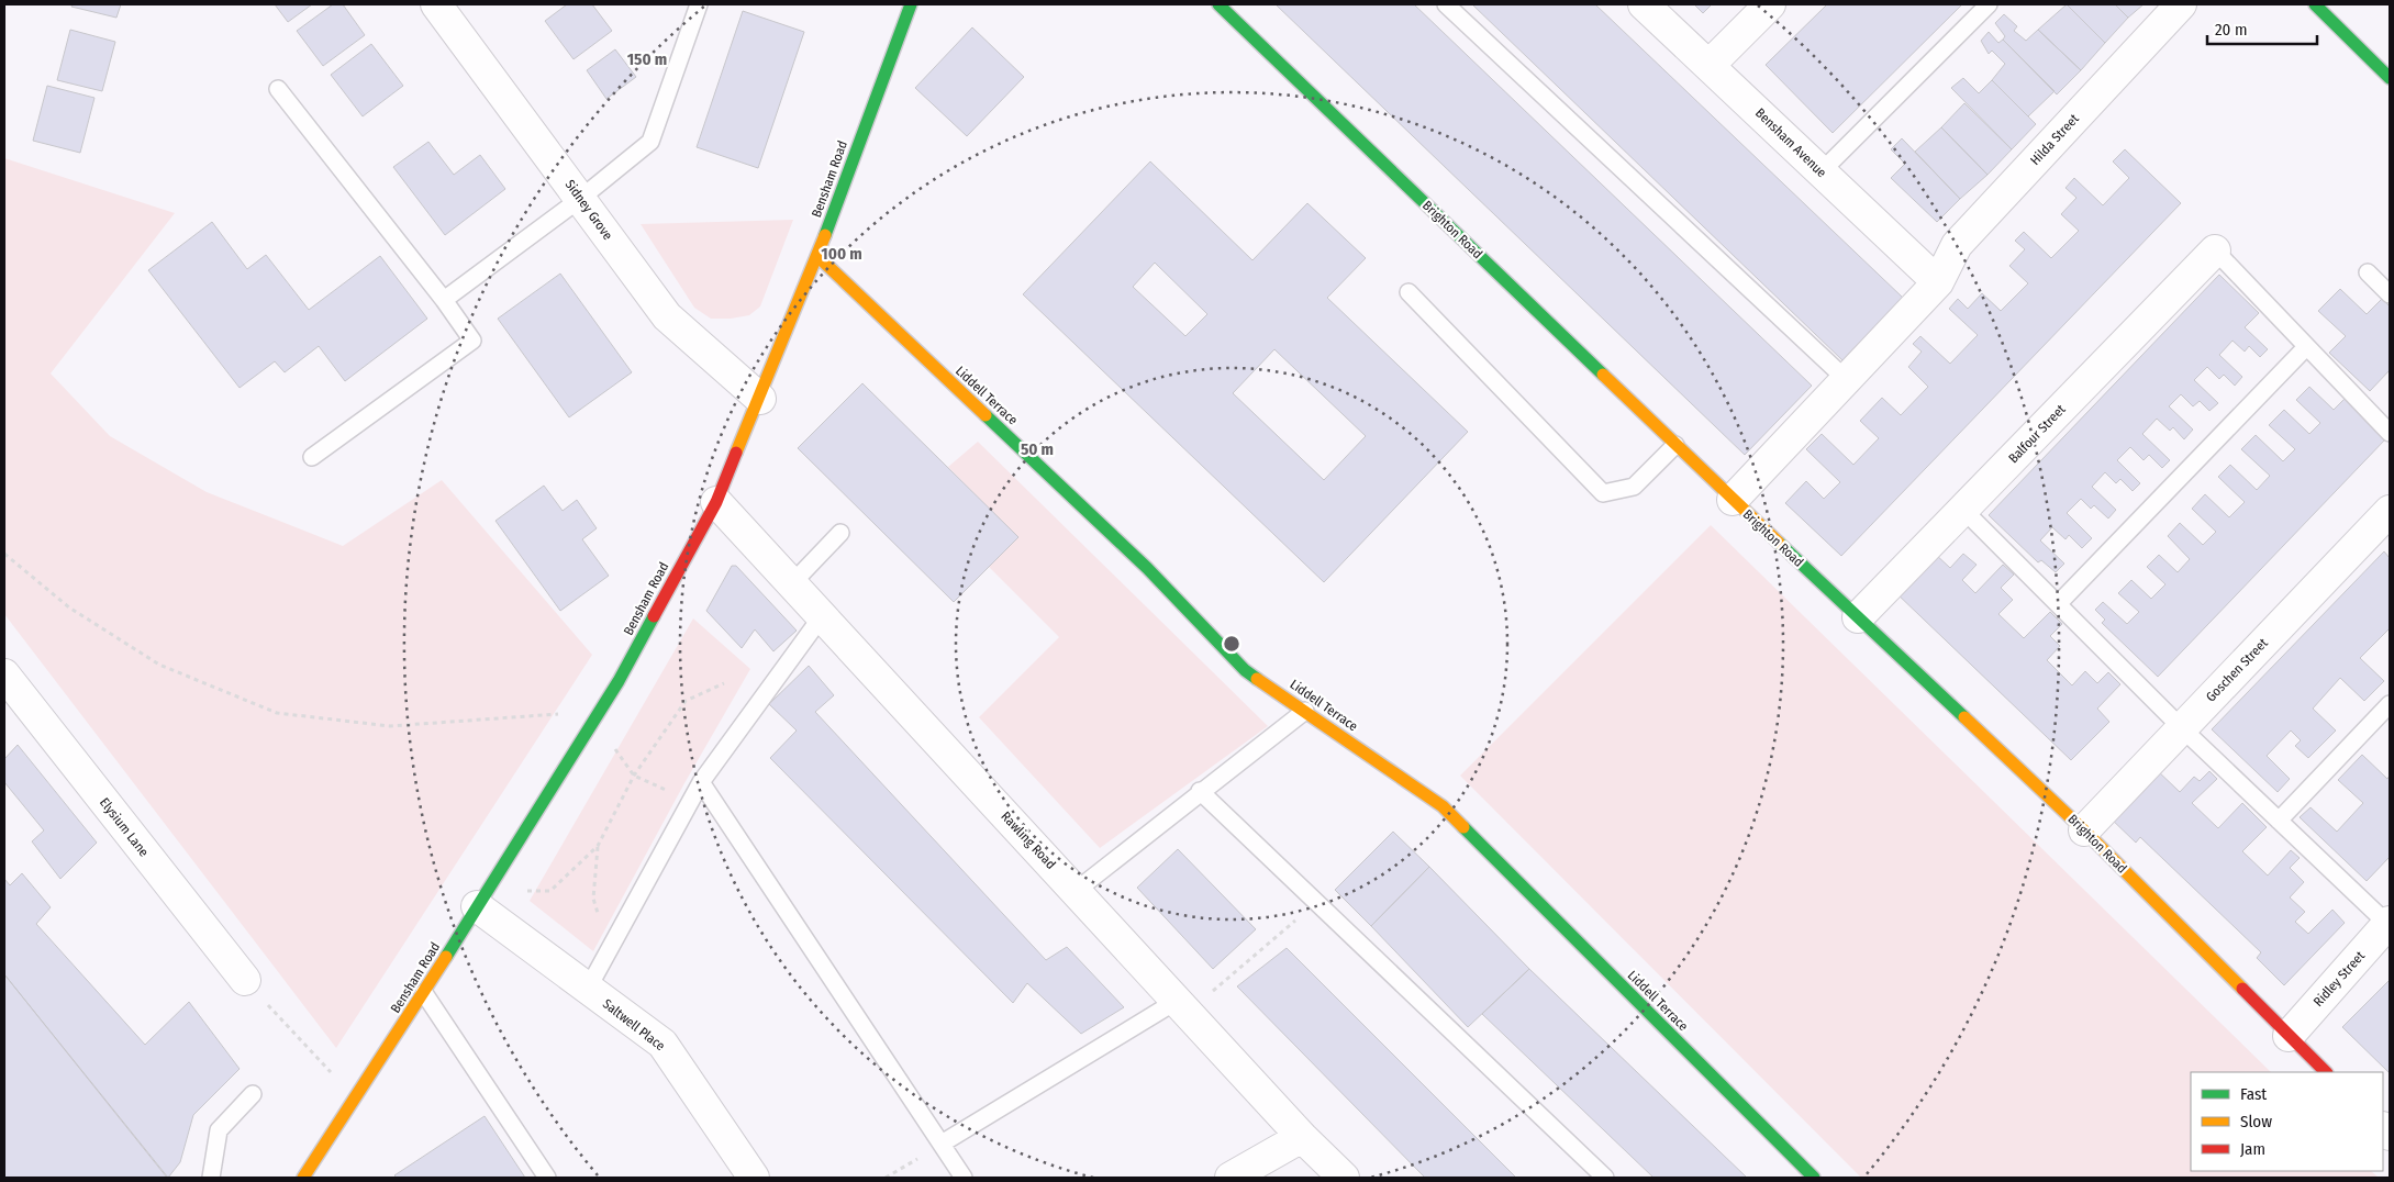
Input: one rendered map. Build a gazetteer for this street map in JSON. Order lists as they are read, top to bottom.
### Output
{
  "streets": {
    "street": [
      "Hilda Street",
      "Bensham Avenue",
      "Bensham Road",
      "Sidney Grove",
      "Brighton Road",
      "Liddell Terrace",
      "Balfour Street",
      "Goschen Street",
      "Elysium Lane",
      "Rawling Road",
      "Ridley Street",
      "Saltwell Place"
    ]
  },
  "crossings": [
    ["Hilda Street", "Bensham Avenue"],
    ["Hilda Street", "Brighton Road"],
    ["Bensham Road", "Sidney Grove"],
    ["Bensham Road", "Liddell Terrace"],
    ["Bensham Road", "Rawling Road"],
    ["Bensham Road", "Saltwell Place"],
    ["Brighton Road", "Balfour Street"],
    ["Brighton Road", "Goschen Street"],
    ["Brighton Road", "Ridley Street"]
  ],
  "legend": ["Fast", "Slow", "Jam"],
  "scale_bar": "20 m",
  "rings": ["150 m", "100 m", "50 m"]
}
